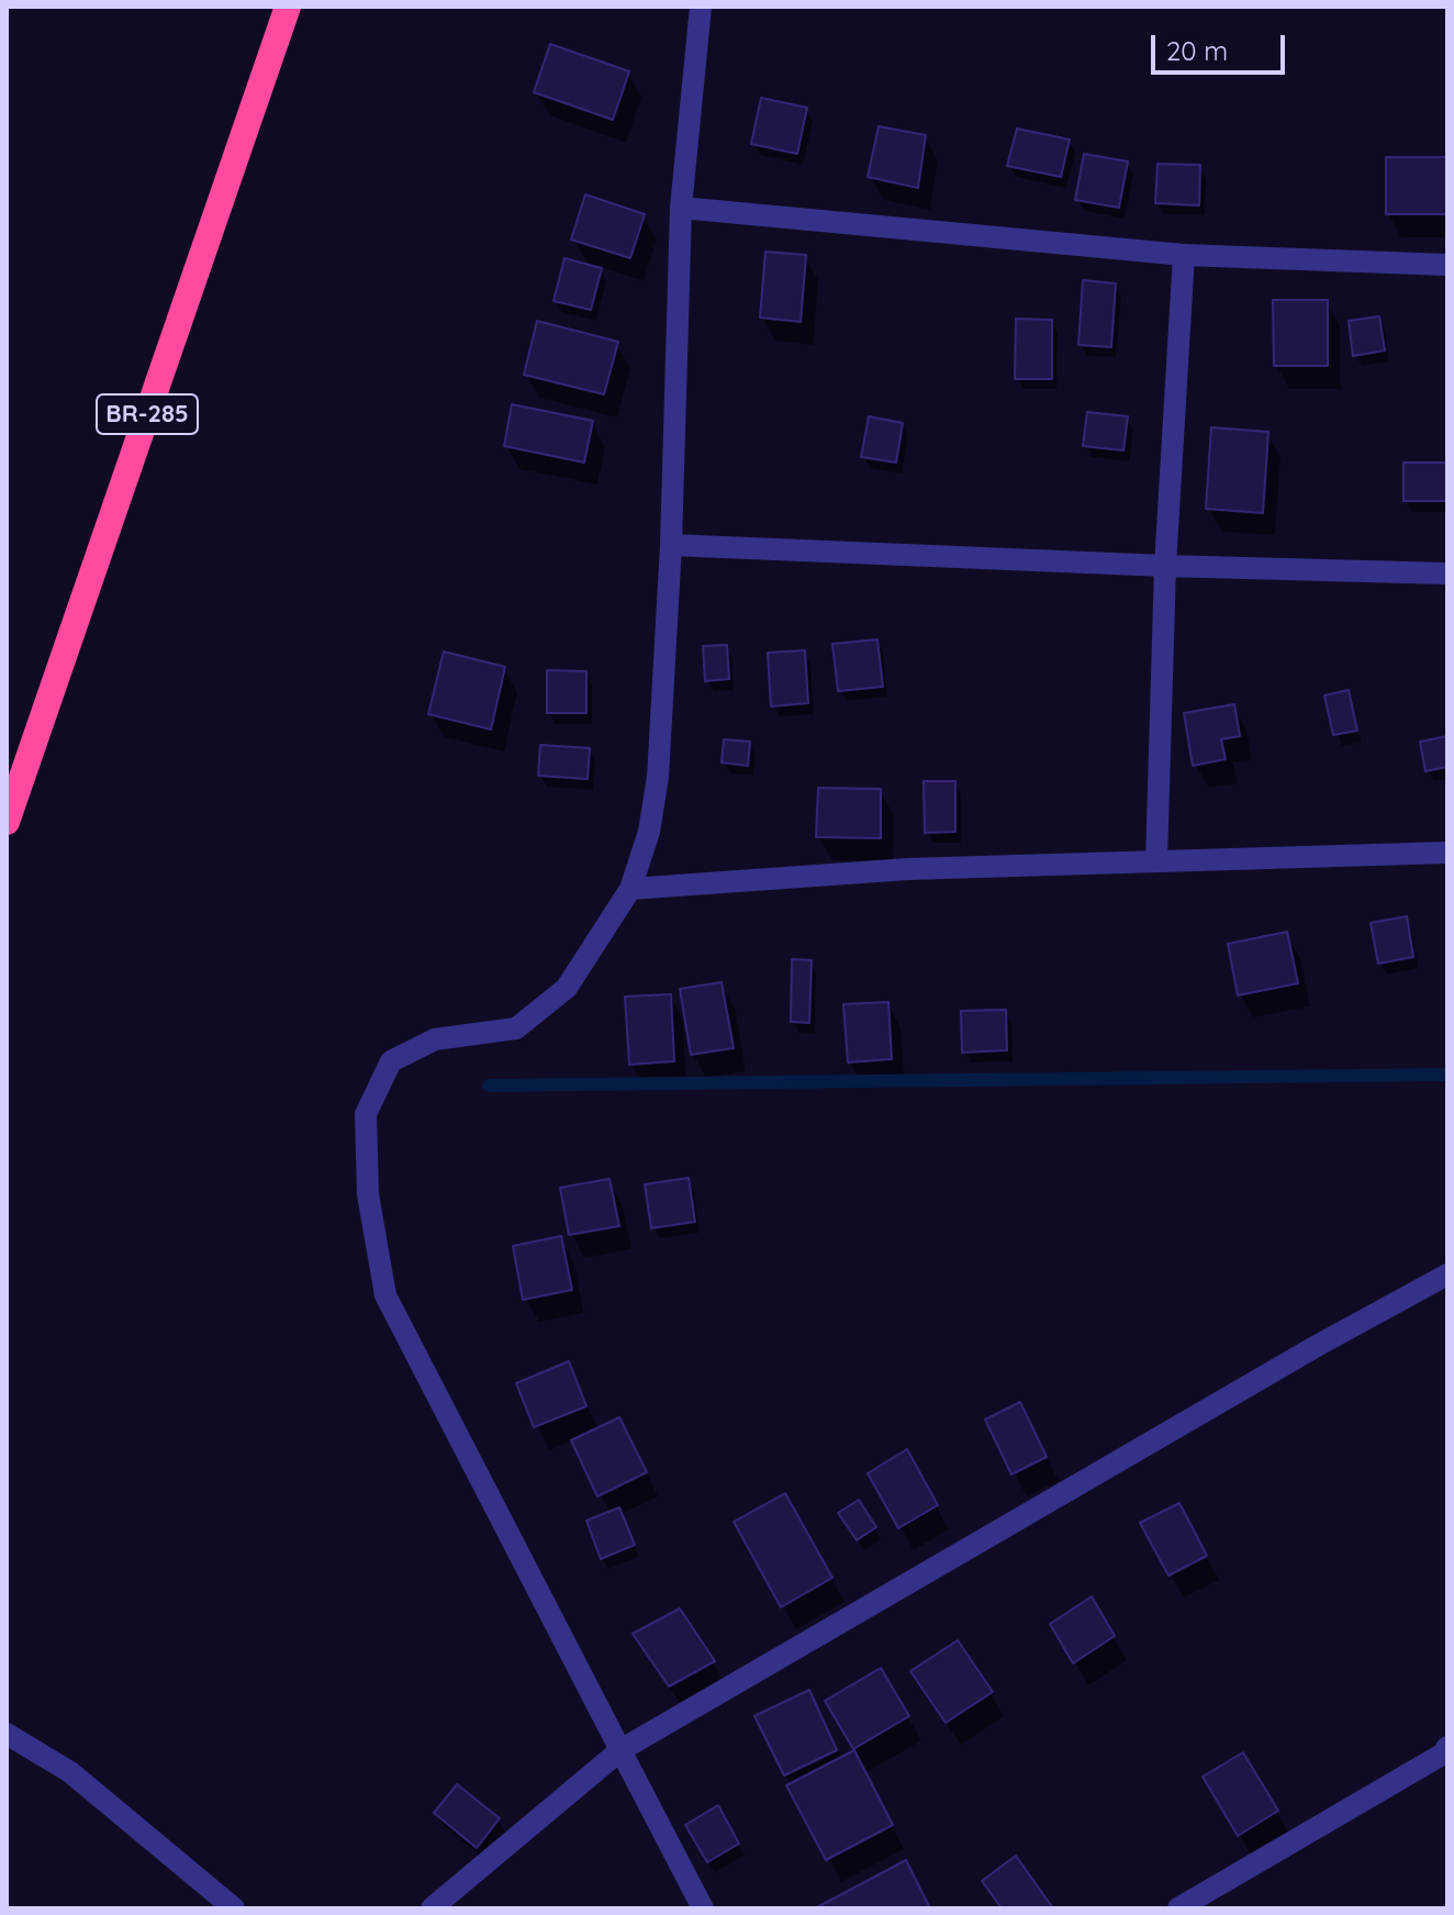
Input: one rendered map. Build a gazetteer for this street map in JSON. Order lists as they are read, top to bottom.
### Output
{
  "streets": {
    "highway": ["BR-285"]
  },
  "scale_bar": "20 m"
}
